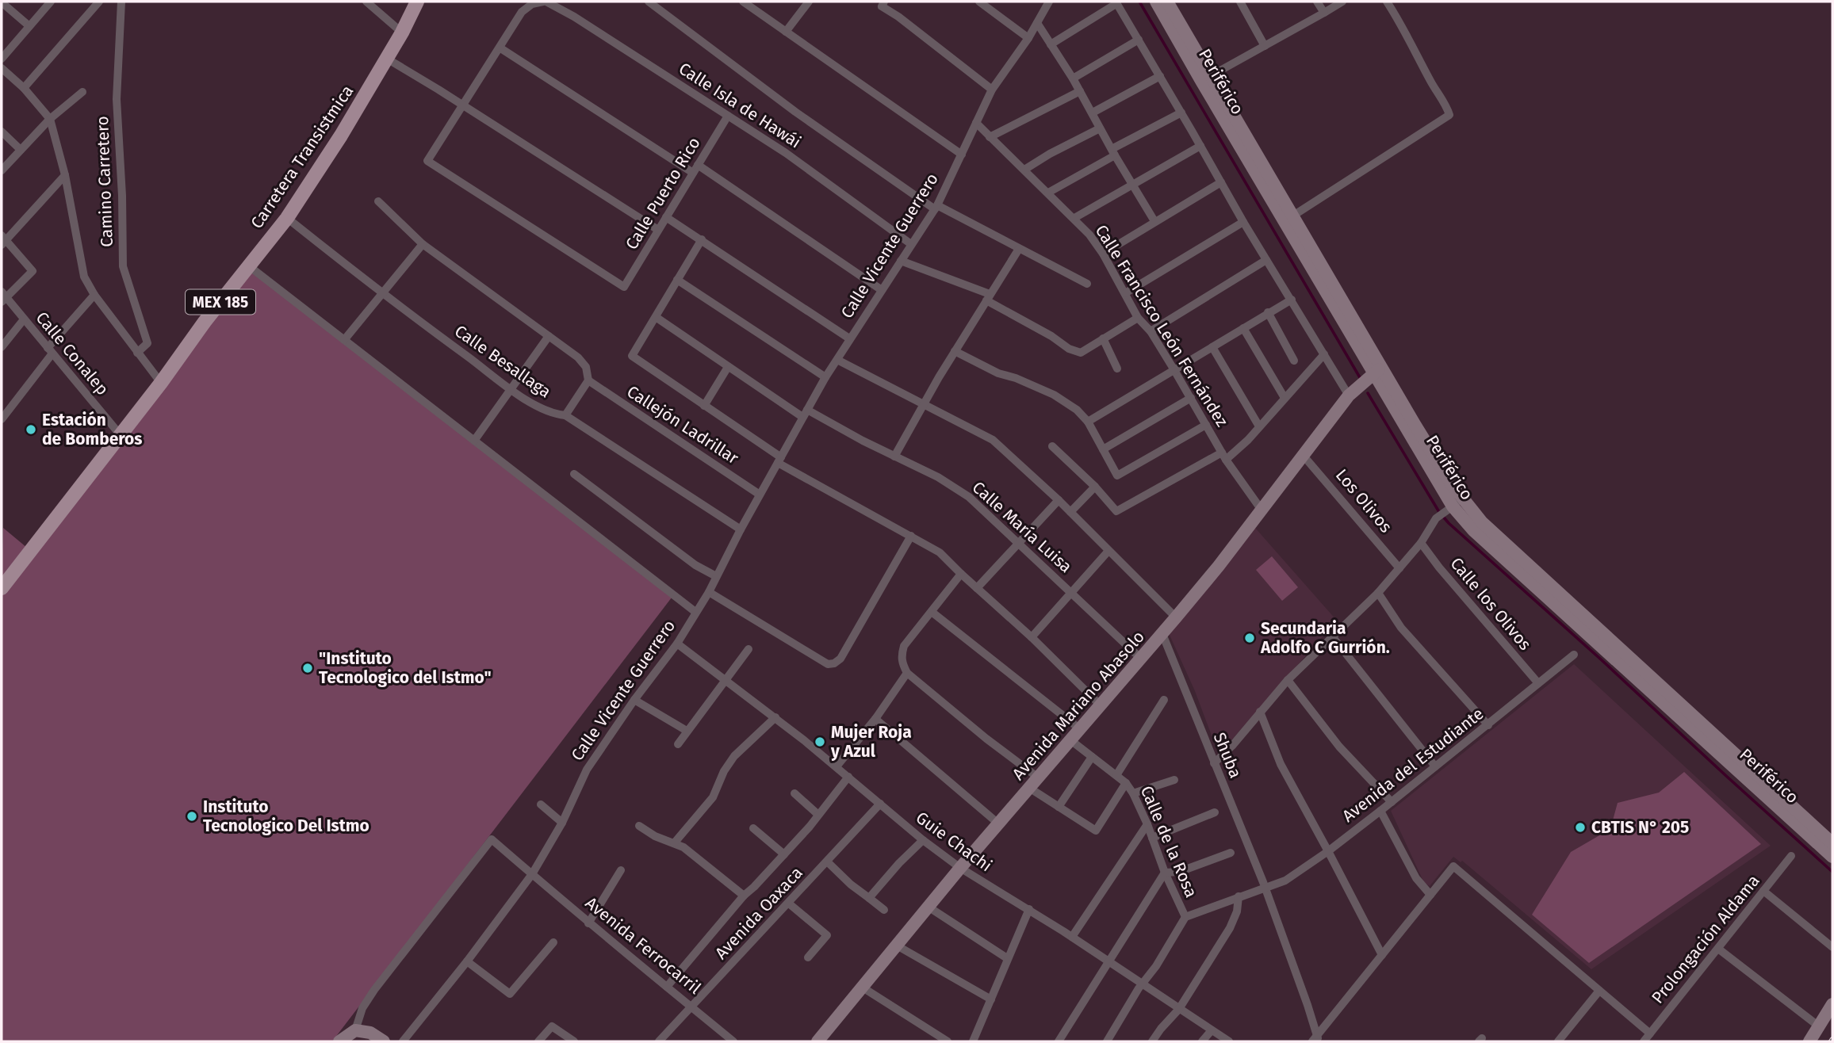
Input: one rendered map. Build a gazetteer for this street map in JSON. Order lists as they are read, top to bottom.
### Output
{
  "streets": {
    "main road": [
      "Periférico",
      "Carretera Transistmica",
      "MEX 185",
      "Avenida Mariano Abasolo"
    ],
    "street": [
      "Calle Isla de Hawái",
      "Camino Carretero",
      "Calle Puerto Rico",
      "Calle Vicente Guerrero",
      "Calle Francisco León Fernández",
      "Calle Conalep",
      "Calle Besallaga",
      "Callejón Ladrillar",
      "Los Olivos",
      "Calle María Luisa",
      "Calle los Olivos",
      "Shuba",
      "Avenida del Estudiante",
      "Guie Chachi",
      "Calle de la Rosa",
      "Avenida Oaxaca",
      "Prolongación Aldama",
      "Avenida Ferrocarril"
    ]
  },
  "crossings": [
    ["Periférico", "Avenida Mariano Abasolo"],
    ["Calle Isla de Hawái", "Calle Puerto Rico"],
    ["Calle Isla de Hawái", "Calle Vicente Guerrero"],
    ["Carretera Transistmica", "Calle Conalep"],
    ["Carretera Transistmica", "Calle Besallaga"],
    ["Calle Vicente Guerrero", "Calle Francisco León Fernández"],
    ["Calle Vicente Guerrero", "Calle Besallaga"],
    ["Calle Vicente Guerrero", "Callejón Ladrillar"],
    ["Calle Vicente Guerrero", "Calle María Luisa"],
    ["Calle Vicente Guerrero", "Guie Chachi"],
    ["Calle Vicente Guerrero", "Avenida Ferrocarril"],
    ["Calle Francisco León Fernández", "Avenida Mariano Abasolo"],
    ["Los Olivos", "Avenida Mariano Abasolo"],
    ["Calle María Luisa", "Avenida Mariano Abasolo"],
    ["Calle los Olivos", "Avenida del Estudiante"],
    ["Avenida Mariano Abasolo", "Shuba"],
    ["Avenida Mariano Abasolo", "Guie Chachi"],
    ["Avenida Mariano Abasolo", "Calle de la Rosa"],
    ["Shuba", "Avenida del Estudiante"],
    ["Avenida del Estudiante", "Calle de la Rosa"],
    ["Guie Chachi", "Avenida Oaxaca"],
    ["Avenida Oaxaca", "Avenida Ferrocarril"]
  ],
  "places": [
    "Estación de Bomberos",
    "Secundaria Adolfo C Gurrión.",
    "\"Instituto Tecnologico del Istmo\"",
    "Mujer Roja y Azul",
    "Instituto Tecnologico Del Istmo",
    "CBTIS N° 205"
  ]
}
